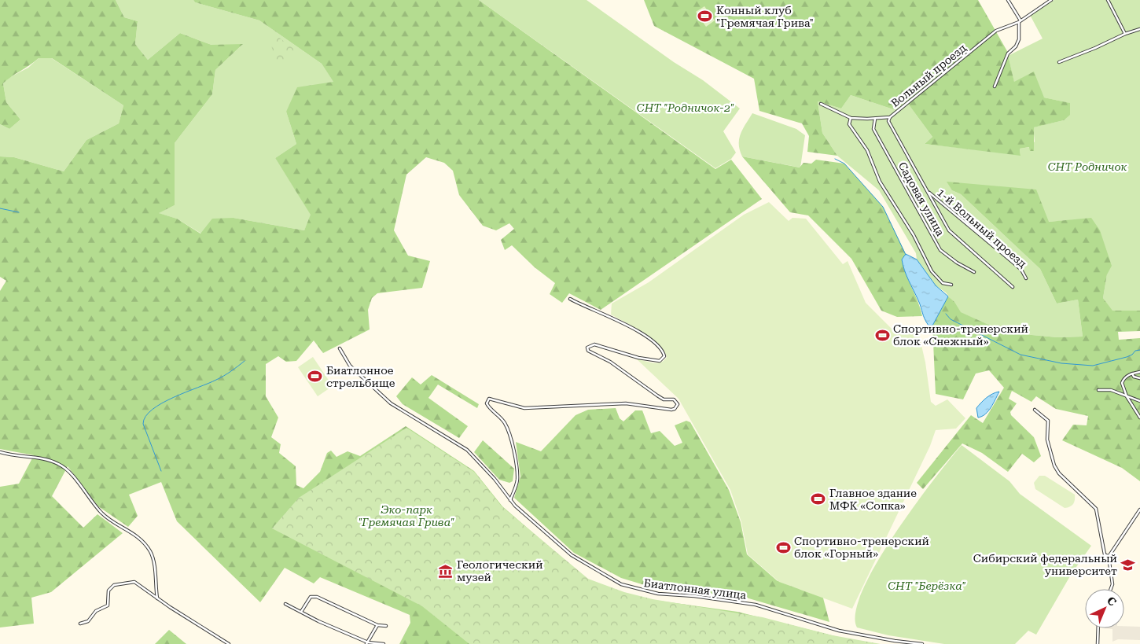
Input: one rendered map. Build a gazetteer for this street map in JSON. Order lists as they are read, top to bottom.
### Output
{
  "streets": {
    "street": [
      "Вольный проезд",
      "Садовая улица",
      "1-й Вольный проезд",
      "Биатлонная улица"
    ]
  },
  "crossings": [
    ["Вольный проезд", "Садовая улица"]
  ],
  "parks": [
    "СНТ \"Родничок-2\"",
    "СНТ Родничок",
    "Эко-парк \"Гремячая Грива\"",
    "СНТ \"Берёзка\""
  ],
  "places": {
    "sports": [
      "Конный клуб \"Гремячая Грива\"",
      "Спортивно-тренерский блок «Снежный»",
      "Биатлонное стрельбище",
      "Главное здание МФК «Сопка»",
      "Спортивно-тренерский блок «Горный»"
    ],
    "school or university": ["Сибирский федеральный университет"],
    "museum": ["Геологический музей"]
  },
  "north": "top right"
}
